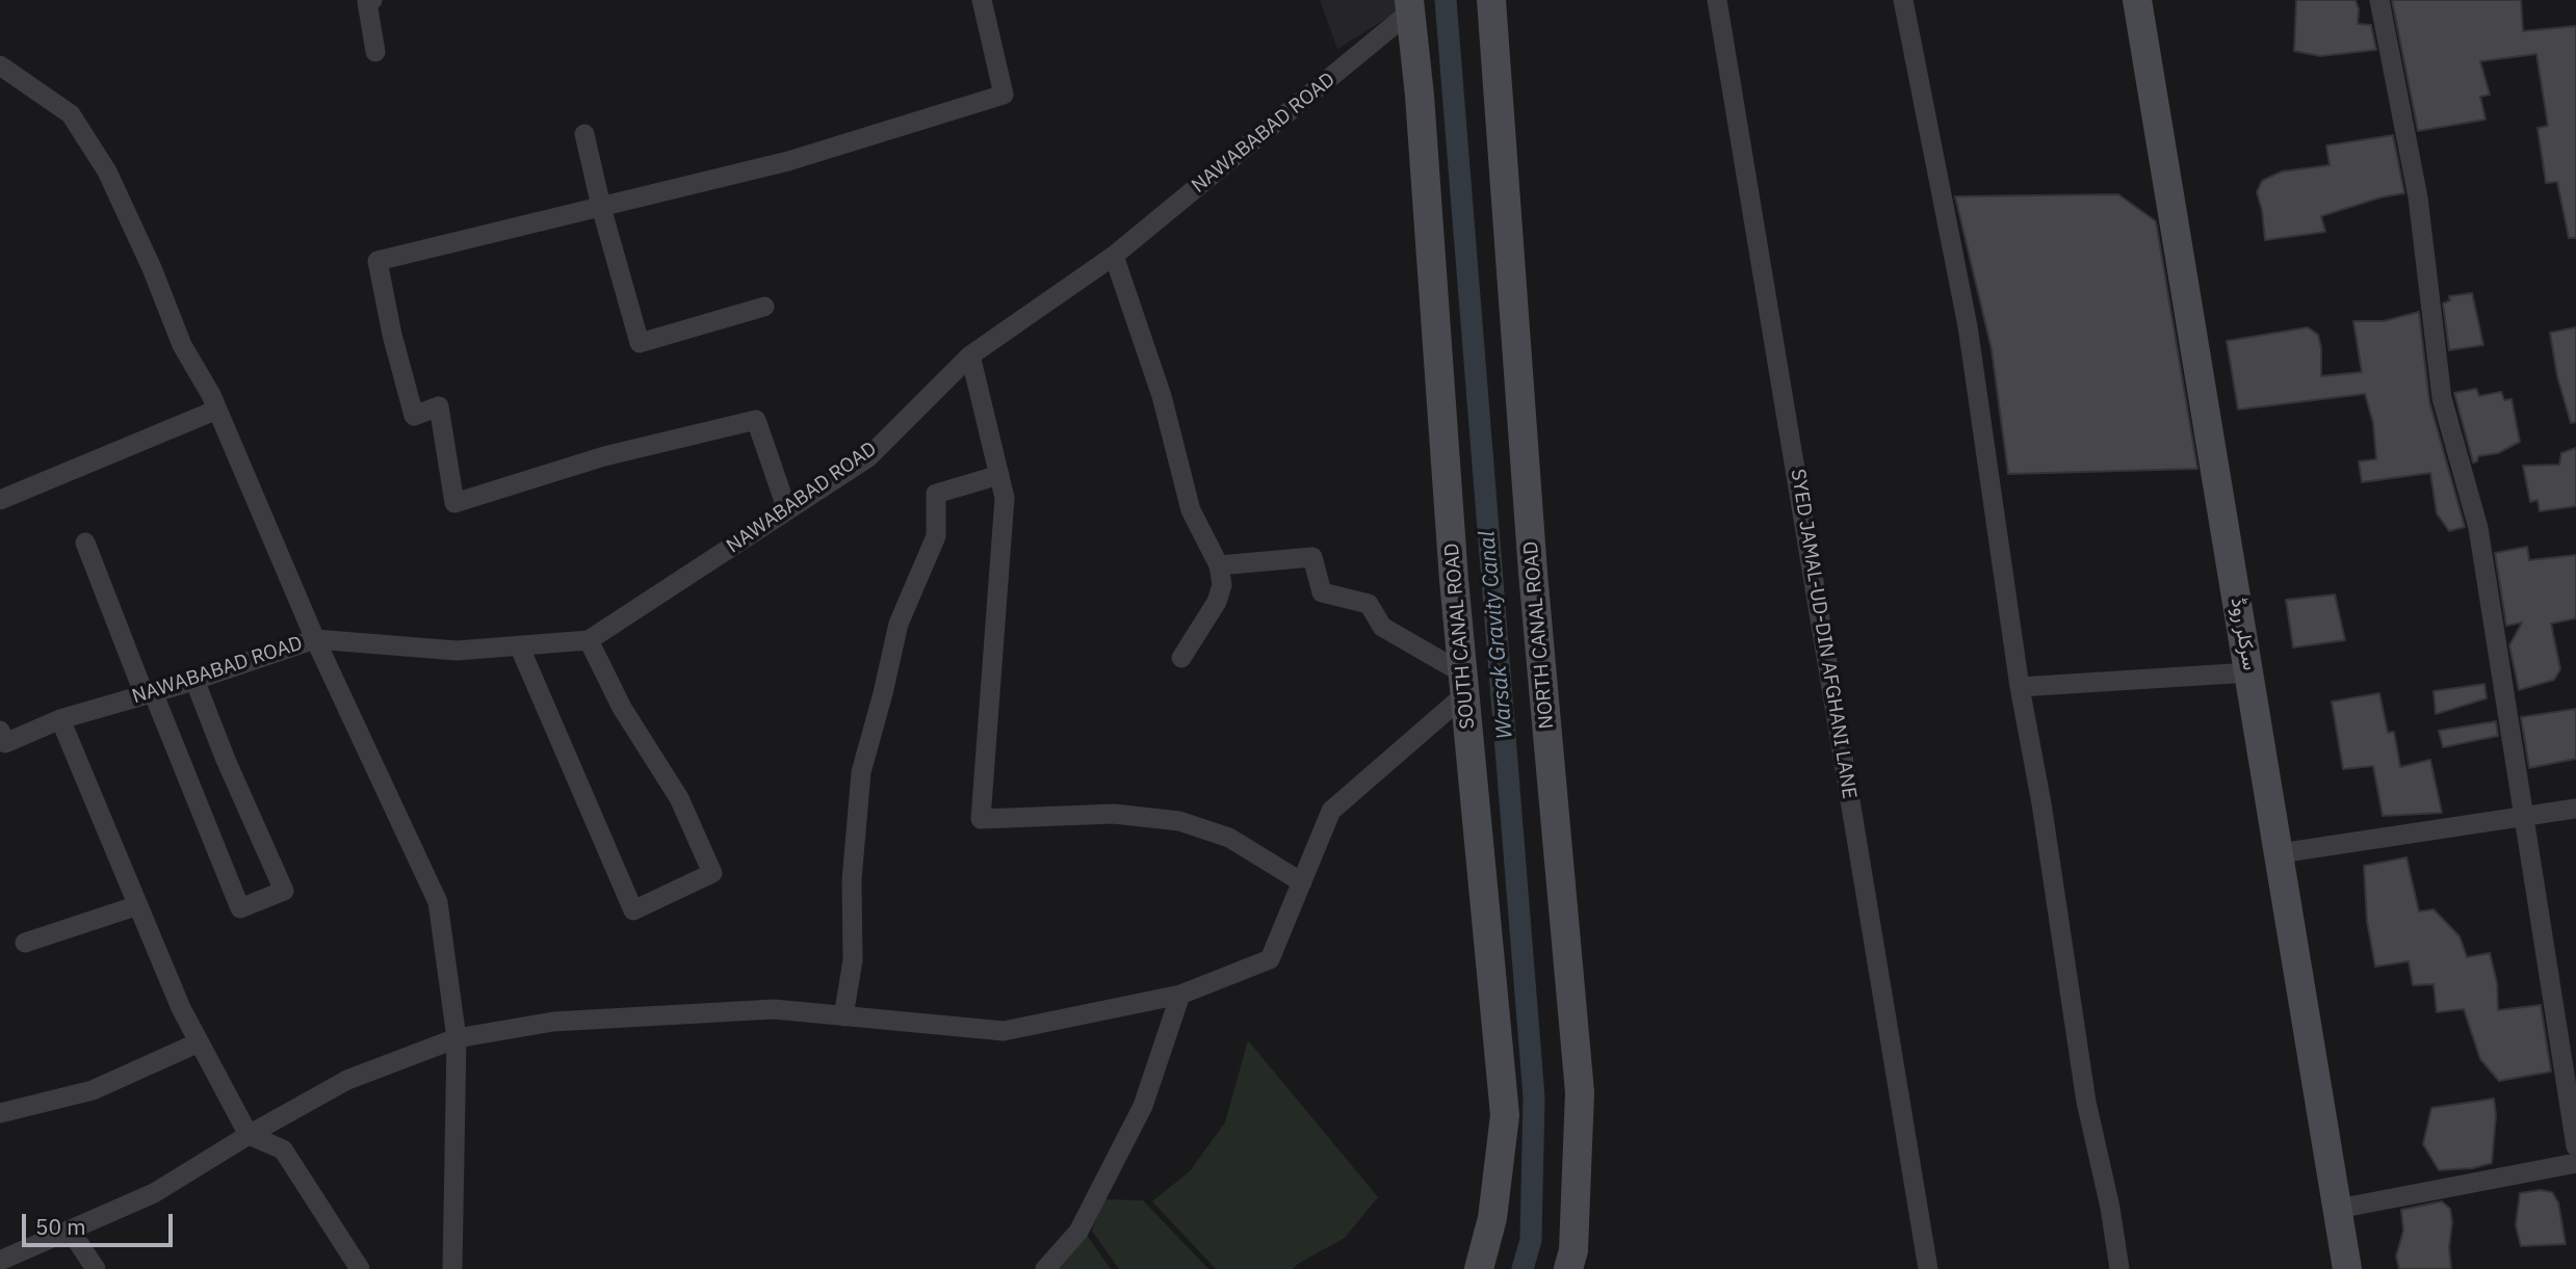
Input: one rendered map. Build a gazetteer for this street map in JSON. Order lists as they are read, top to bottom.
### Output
{
  "streets": {
    "main road": ["سرکلر روڈ", "NORTH CANAL ROAD", "SOUTH CANAL ROAD"],
    "street": ["NAWABABAD ROAD", "SYED JAMAL-UD-DIN AFGHANI LANE"]
  },
  "crossings": [
    ["NAWABABAD ROAD", "SOUTH CANAL ROAD"]
  ],
  "water": ["Warsak Gravity Canal"],
  "scale_bar": "50 m"
}
